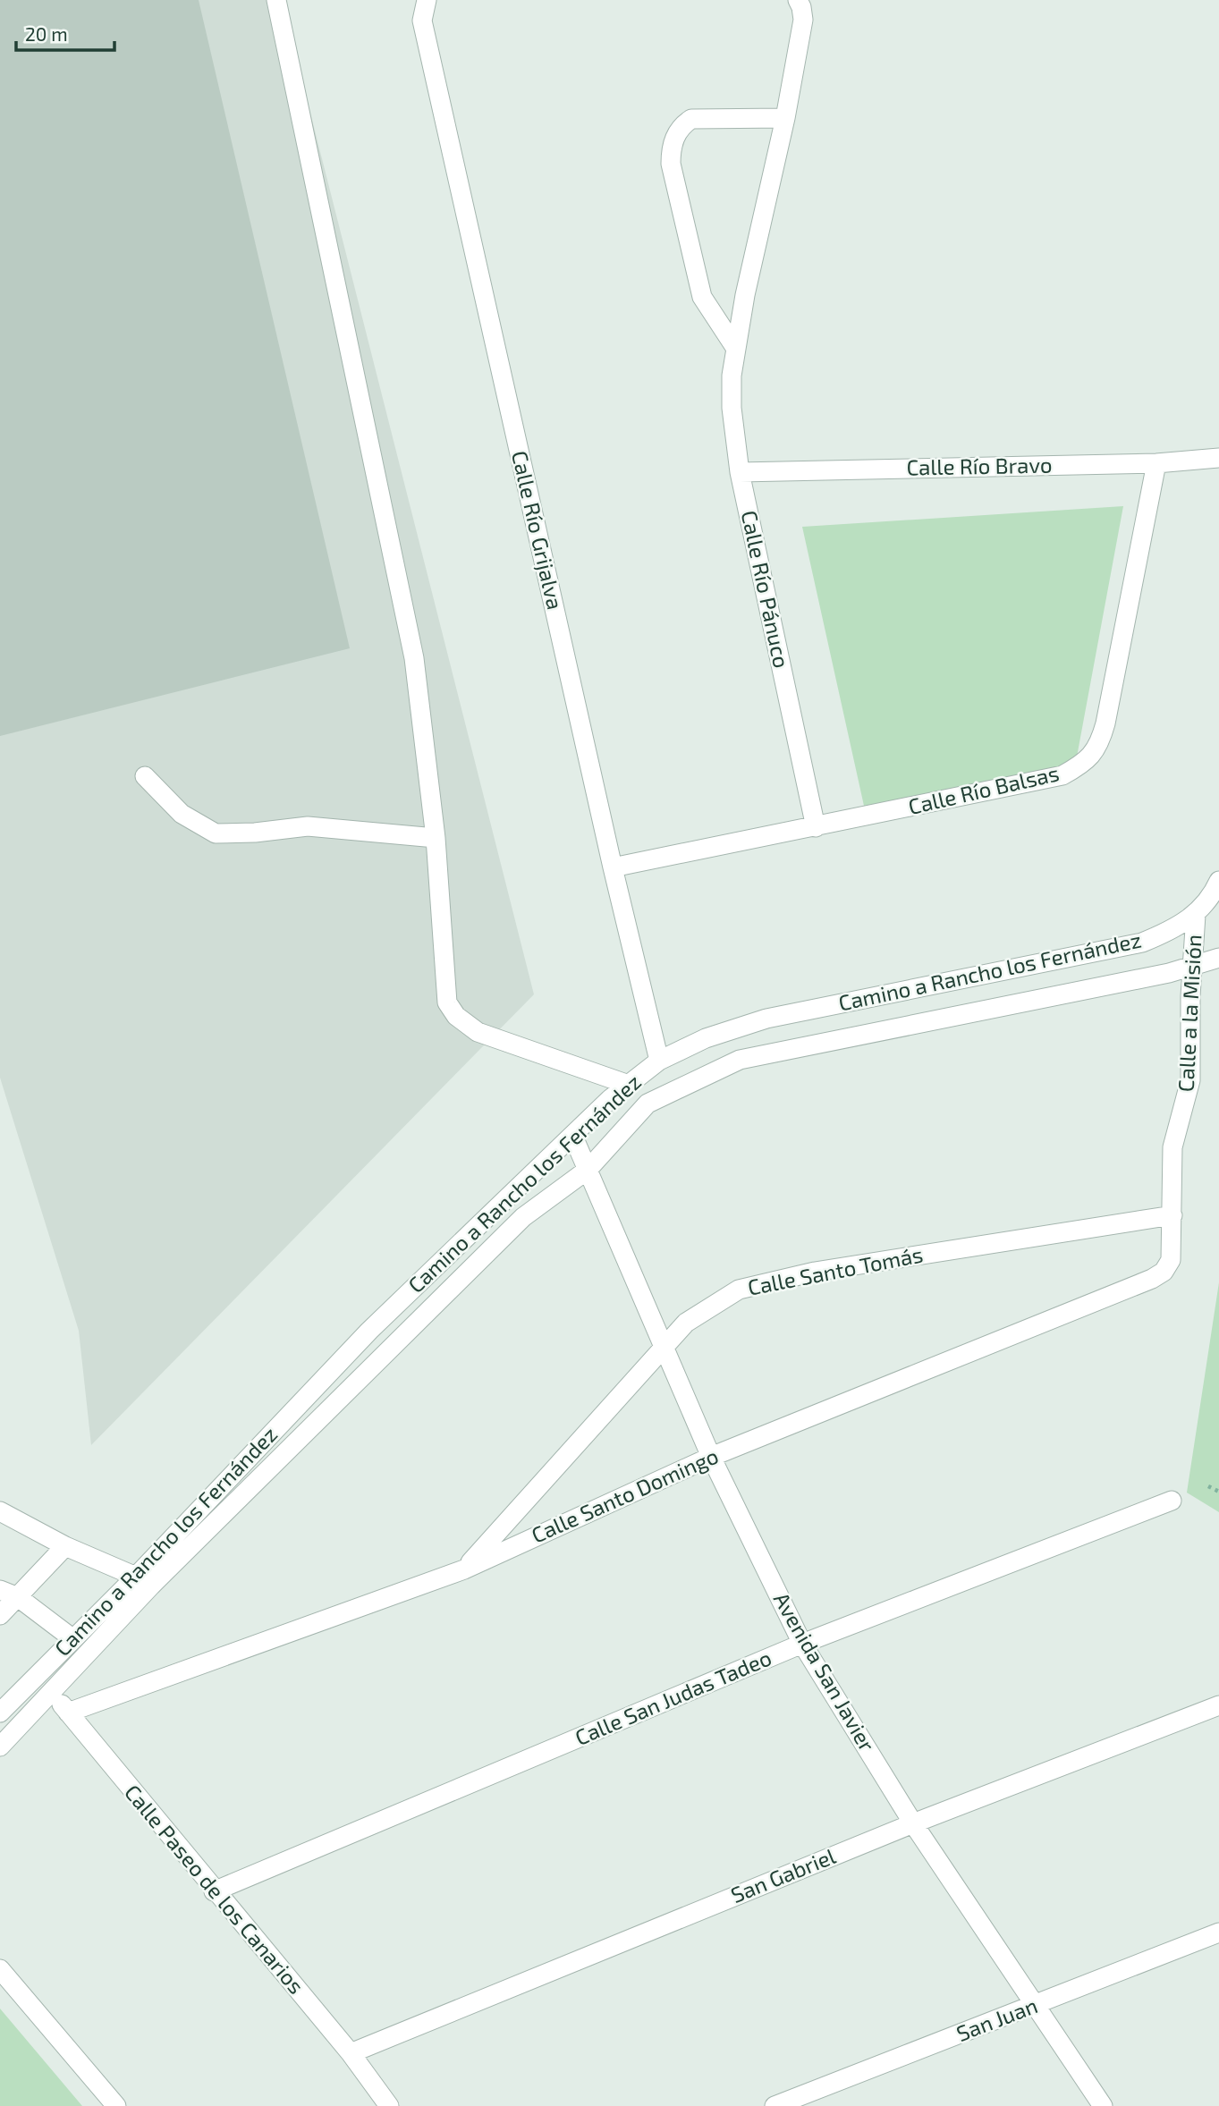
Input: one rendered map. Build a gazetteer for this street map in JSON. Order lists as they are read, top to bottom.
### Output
{
  "streets": {
    "street": [
      "Calle Río Bravo",
      "Calle Río Grijalva",
      "Calle Río Pánuco",
      "Calle Río Balsas",
      "Camino a Rancho los Fernández",
      "Calle a la Misión",
      "Calle Santo Tomás",
      "Calle Santo Domingo",
      "Avenida San Javier",
      "Calle San Judas Tadeo",
      "San Gabriel",
      "Calle Paseo de los Canarios",
      "San Juan"
    ]
  },
  "crossings": [
    ["Calle Río Bravo", "Calle Río Pánuco"],
    ["Calle Río Bravo", "Calle Río Balsas"],
    ["Calle Río Grijalva", "Calle Río Balsas"],
    ["Calle Río Grijalva", "Camino a Rancho los Fernández"],
    ["Calle Río Pánuco", "Calle Río Balsas"],
    ["Camino a Rancho los Fernández", "Calle a la Misión"],
    ["Camino a Rancho los Fernández", "Avenida San Javier"],
    ["Camino a Rancho los Fernández", "Calle Paseo de los Canarios"],
    ["Calle a la Misión", "Calle Santo Tomás"],
    ["Calle a la Misión", "Calle Santo Domingo"],
    ["Calle Santo Tomás", "Calle Santo Domingo"],
    ["Calle Santo Tomás", "Avenida San Javier"],
    ["Calle Santo Domingo", "Avenida San Javier"],
    ["Calle Santo Domingo", "Calle Paseo de los Canarios"],
    ["Avenida San Javier", "Calle San Judas Tadeo"],
    ["Avenida San Javier", "San Gabriel"],
    ["Avenida San Javier", "San Juan"],
    ["Calle San Judas Tadeo", "Calle Paseo de los Canarios"],
    ["San Gabriel", "Calle Paseo de los Canarios"]
  ],
  "scale_bar": "20 m"
}
